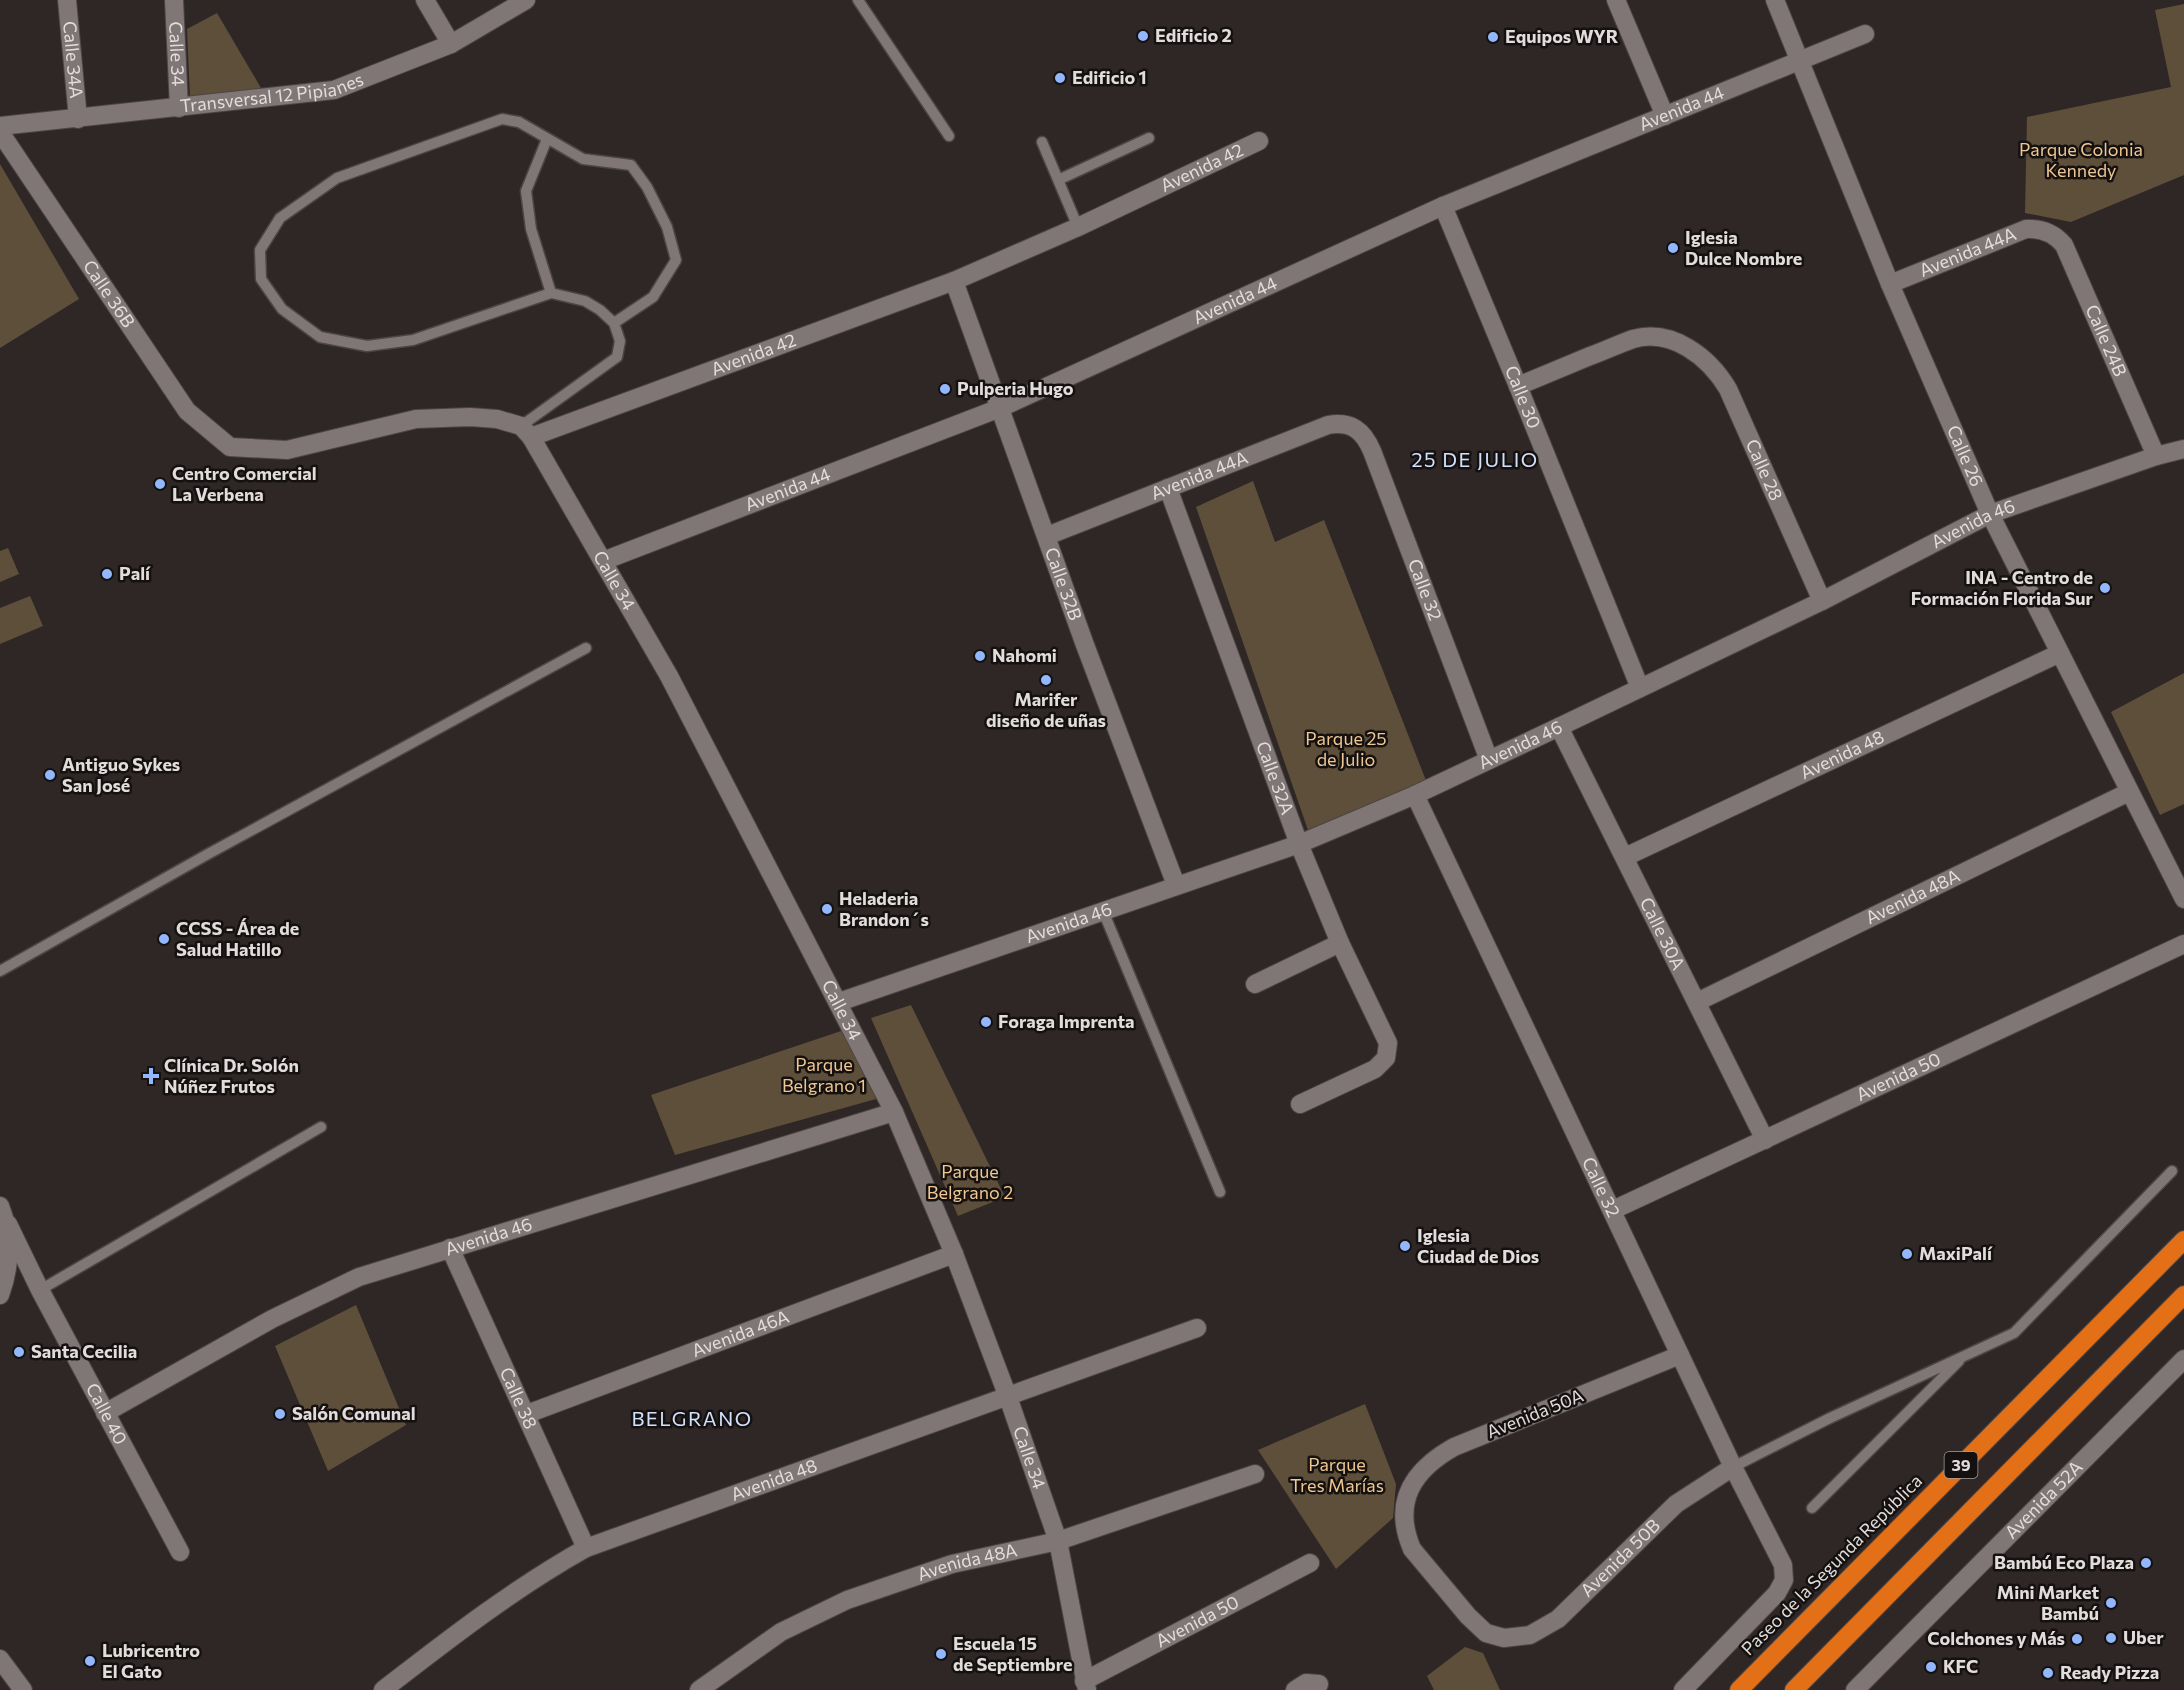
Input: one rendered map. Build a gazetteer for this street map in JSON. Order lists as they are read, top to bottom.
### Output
{
  "streets": {
    "highway": ["39", "Paseo de la Segunda República"],
    "street": [
      "Calle 34",
      "Calle 34A",
      "Transversal 12 Pipianes",
      "Avenida 44",
      "Avenida 42",
      "Avenida 44A",
      "Calle 36B",
      "Calle 24B",
      "Calle 30",
      "Calle 26",
      "Calle 28",
      "Avenida 46",
      "Calle 32B",
      "Calle 32",
      "Avenida 48",
      "Calle 32A",
      "Avenida 48A",
      "Calle 30A",
      "Avenida 50",
      "Avenida 46A",
      "Calle 38",
      "Avenida 50A",
      "Calle 40",
      "Avenida 52A",
      "Avenida 50B"
    ]
  },
  "crossings": [
    ["Calle 34", "Transversal 12 Pipianes"],
    ["Calle 34", "Avenida 44"],
    ["Calle 34", "Avenida 42"],
    ["Calle 34", "Calle 36B"],
    ["Calle 34", "Avenida 46"],
    ["Calle 34", "Avenida 48"],
    ["Calle 34", "Avenida 48A"],
    ["Calle 34", "Avenida 50"],
    ["Calle 34", "Avenida 46A"],
    ["Calle 34A", "Transversal 12 Pipianes"],
    ["Avenida 44", "Calle 30"],
    ["Avenida 44", "Calle 26"],
    ["Avenida 44", "Calle 32B"],
    ["Avenida 42", "Calle 36B"],
    ["Avenida 42", "Calle 32B"],
    ["Avenida 44A", "Calle 24B"],
    ["Avenida 44A", "Calle 26"],
    ["Avenida 44A", "Calle 32B"],
    ["Avenida 44A", "Calle 32"],
    ["Avenida 44A", "Calle 32A"],
    ["Calle 24B", "Avenida 46"],
    ["Calle 30", "Calle 28"],
    ["Calle 30", "Avenida 46"],
    ["Calle 26", "Avenida 46"],
    ["Calle 26", "Avenida 48"],
    ["Calle 26", "Avenida 48A"],
    ["Calle 28", "Avenida 46"],
    ["Avenida 46", "Calle 32B"],
    ["Avenida 46", "Calle 32"],
    ["Avenida 46", "Calle 32A"],
    ["Avenida 46", "Calle 30A"],
    ["Avenida 46", "Calle 38"],
    ["Avenida 46", "Calle 40"],
    ["Calle 32", "Avenida 50"],
    ["Calle 32", "Avenida 50A"],
    ["Calle 32", "Avenida 50B"],
    ["Avenida 48", "Calle 30A"],
    ["Avenida 48", "Calle 38"],
    ["Avenida 48A", "Calle 30A"],
    ["Calle 30A", "Avenida 50"],
    ["Avenida 46A", "Calle 38"],
    ["Avenida 50A", "Avenida 50B"]
  ],
  "districts": ["25 DE JULIO", "BELGRANO"],
  "parks": [
    "Parque Colonia Kennedy",
    "Parque 25 de Julio",
    "Parque Belgrano 1",
    "Parque Belgrano 2",
    "Parque Tres Marías"
  ],
  "places": {
    "other": [
      "Edificio 2",
      "Equipos WYR",
      "Edificio 1",
      "Iglesia Dulce Nombre",
      "Pulperia Hugo",
      "Centro Comercial La Verbena",
      "Palí",
      "INA - Centro de Formación Florida Sur",
      "Nahomi",
      "Marifer diseño de uñas",
      "Antiguo Sykes San José",
      "Heladeria Brandon´s",
      "CCSS - Área de Salud Hatillo",
      "Foraga Imprenta",
      "Iglesia Ciudad de Dios",
      "MaxiPalí",
      "Santa Cecilia",
      "Salón Comunal",
      "Bambú Eco Plaza",
      "Mini Market Bambú",
      "Uber",
      "Colchones y Más",
      "Escuela 15 de Septiembre",
      "Lubricentro El Gato",
      "KFC",
      "Ready Pizza"
    ],
    "health": ["Clínica Dr. Solón Núñez Frutos"]
  }
}
